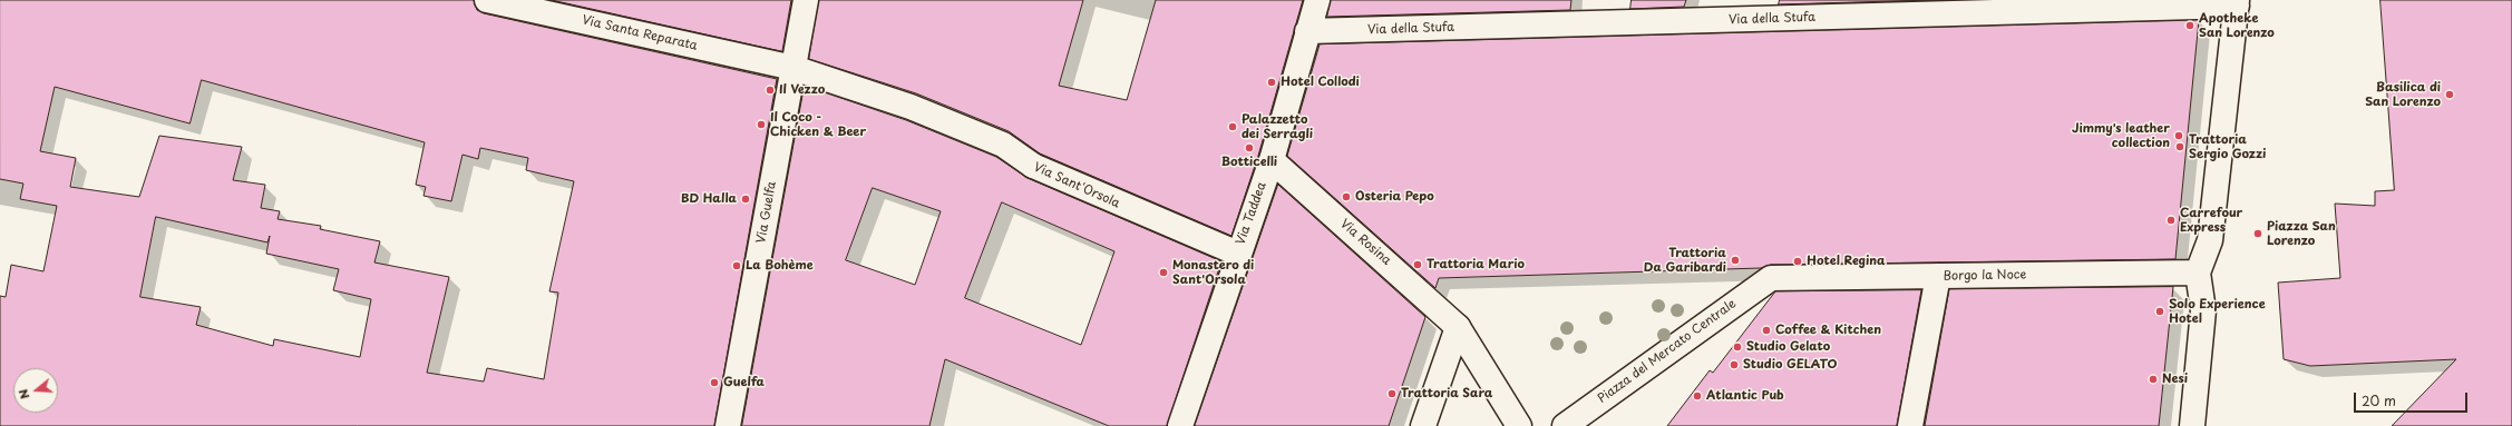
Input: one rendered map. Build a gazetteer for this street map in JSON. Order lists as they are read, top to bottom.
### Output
{
  "streets": {
    "street": [
      "Via della Stufa",
      "Via Santa Reparata",
      "Via Sant'Orsola",
      "Via Guelfa",
      "Via Taddea",
      "Via Rosina",
      "Borgo la Noce",
      "Piazza del Mercato Centrale"
    ]
  },
  "crossings": [
    ["Via della Stufa", "Via Taddea"],
    ["Via Santa Reparata", "Via Sant'Orsola"],
    ["Via Santa Reparata", "Via Guelfa"],
    ["Via Sant'Orsola", "Via Guelfa"],
    ["Via Sant'Orsola", "Via Taddea"],
    ["Via Taddea", "Via Rosina"],
    ["Borgo la Noce", "Piazza del Mercato Centrale"]
  ],
  "places": [
    "Apotheke San Lorenzo",
    "Hotel Collodi",
    "Il Vezzo",
    "Basilica di San Lorenzo",
    "Il Coco - Chicken & Beer",
    "Palazzetto dei Serragli",
    "Jimmy's leather collection",
    "Trattoria Sergio Gozzi",
    "Botticelli",
    "Osteria Pepo",
    "BD Halla",
    "Carrefour Express",
    "Piazza San Lorenzo",
    "Trattoria Da Garibardi",
    "Hotel Regina",
    "Trattoria Mario",
    "La Bohème",
    "Monastero di Sant'Orsola",
    "Solo Experience Hotel",
    "Coffee & Kitchen",
    "Studio Gelato",
    "Studio GELATO",
    "Nesi",
    "Guelfa",
    "Trattoria Sara",
    "Atlantic Pub"
  ],
  "scale_bar": "20 m",
  "north": "left"
}
